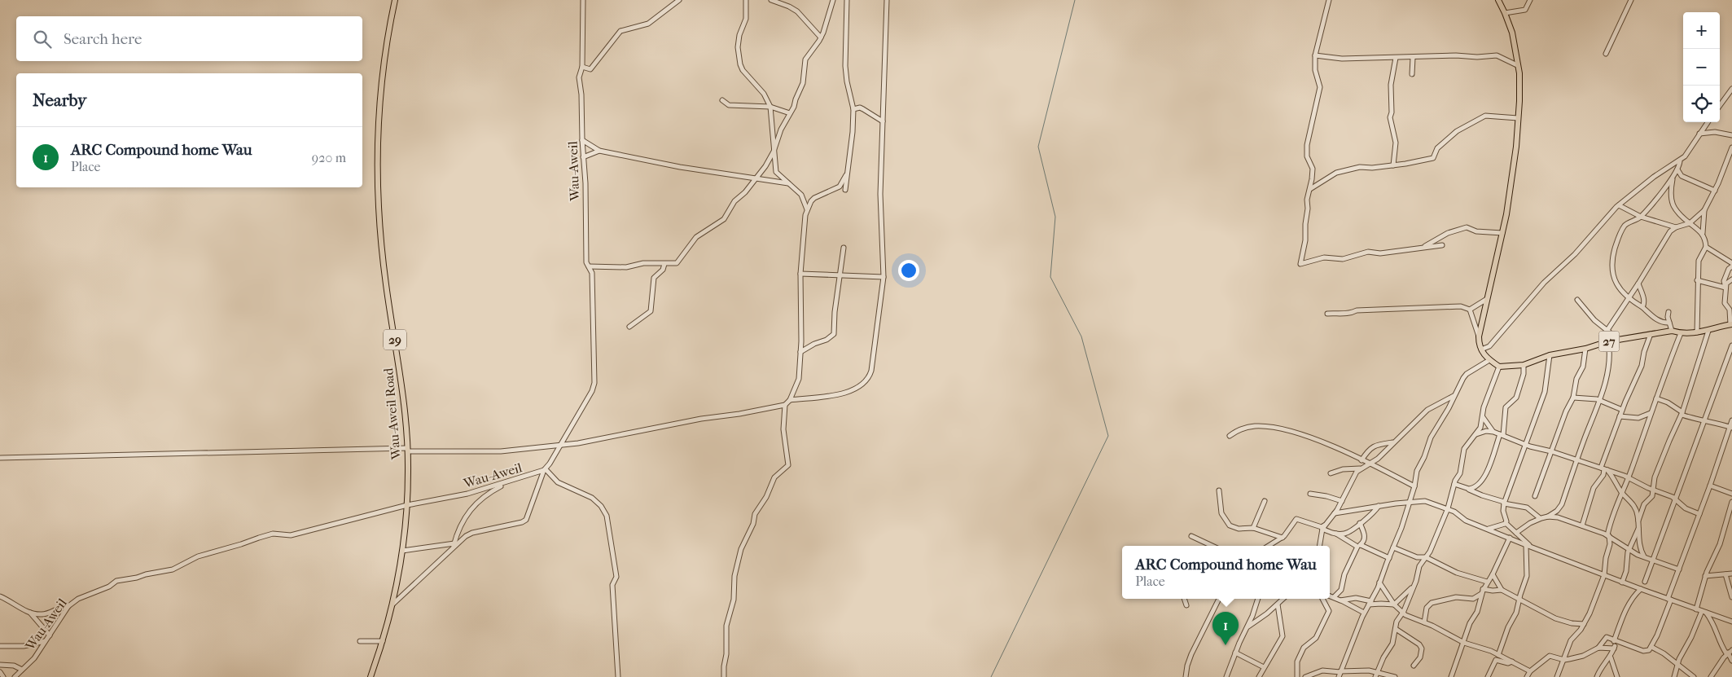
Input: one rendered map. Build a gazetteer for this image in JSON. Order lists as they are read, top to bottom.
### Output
{
  "streets": {
    "main road": ["29", "27", "Wau-Aweil Road"],
    "street": ["Wau-Aweil"]
  },
  "crossings": [
    ["Wau-Aweil", "Wau-Aweil Road"]
  ],
  "page": {
    "map_buttons": ["+", "−"],
    "search": "Search here",
    "heading": "Nearby",
    "list": [
      {
        "mark": "1",
        "name": "ARC Compound home Wau",
        "note": "Place",
        "value": "920 m"
      }
    ],
    "popup": ["ARC Compound home Wau", "Place"],
    "pins": "1"
  }
}
